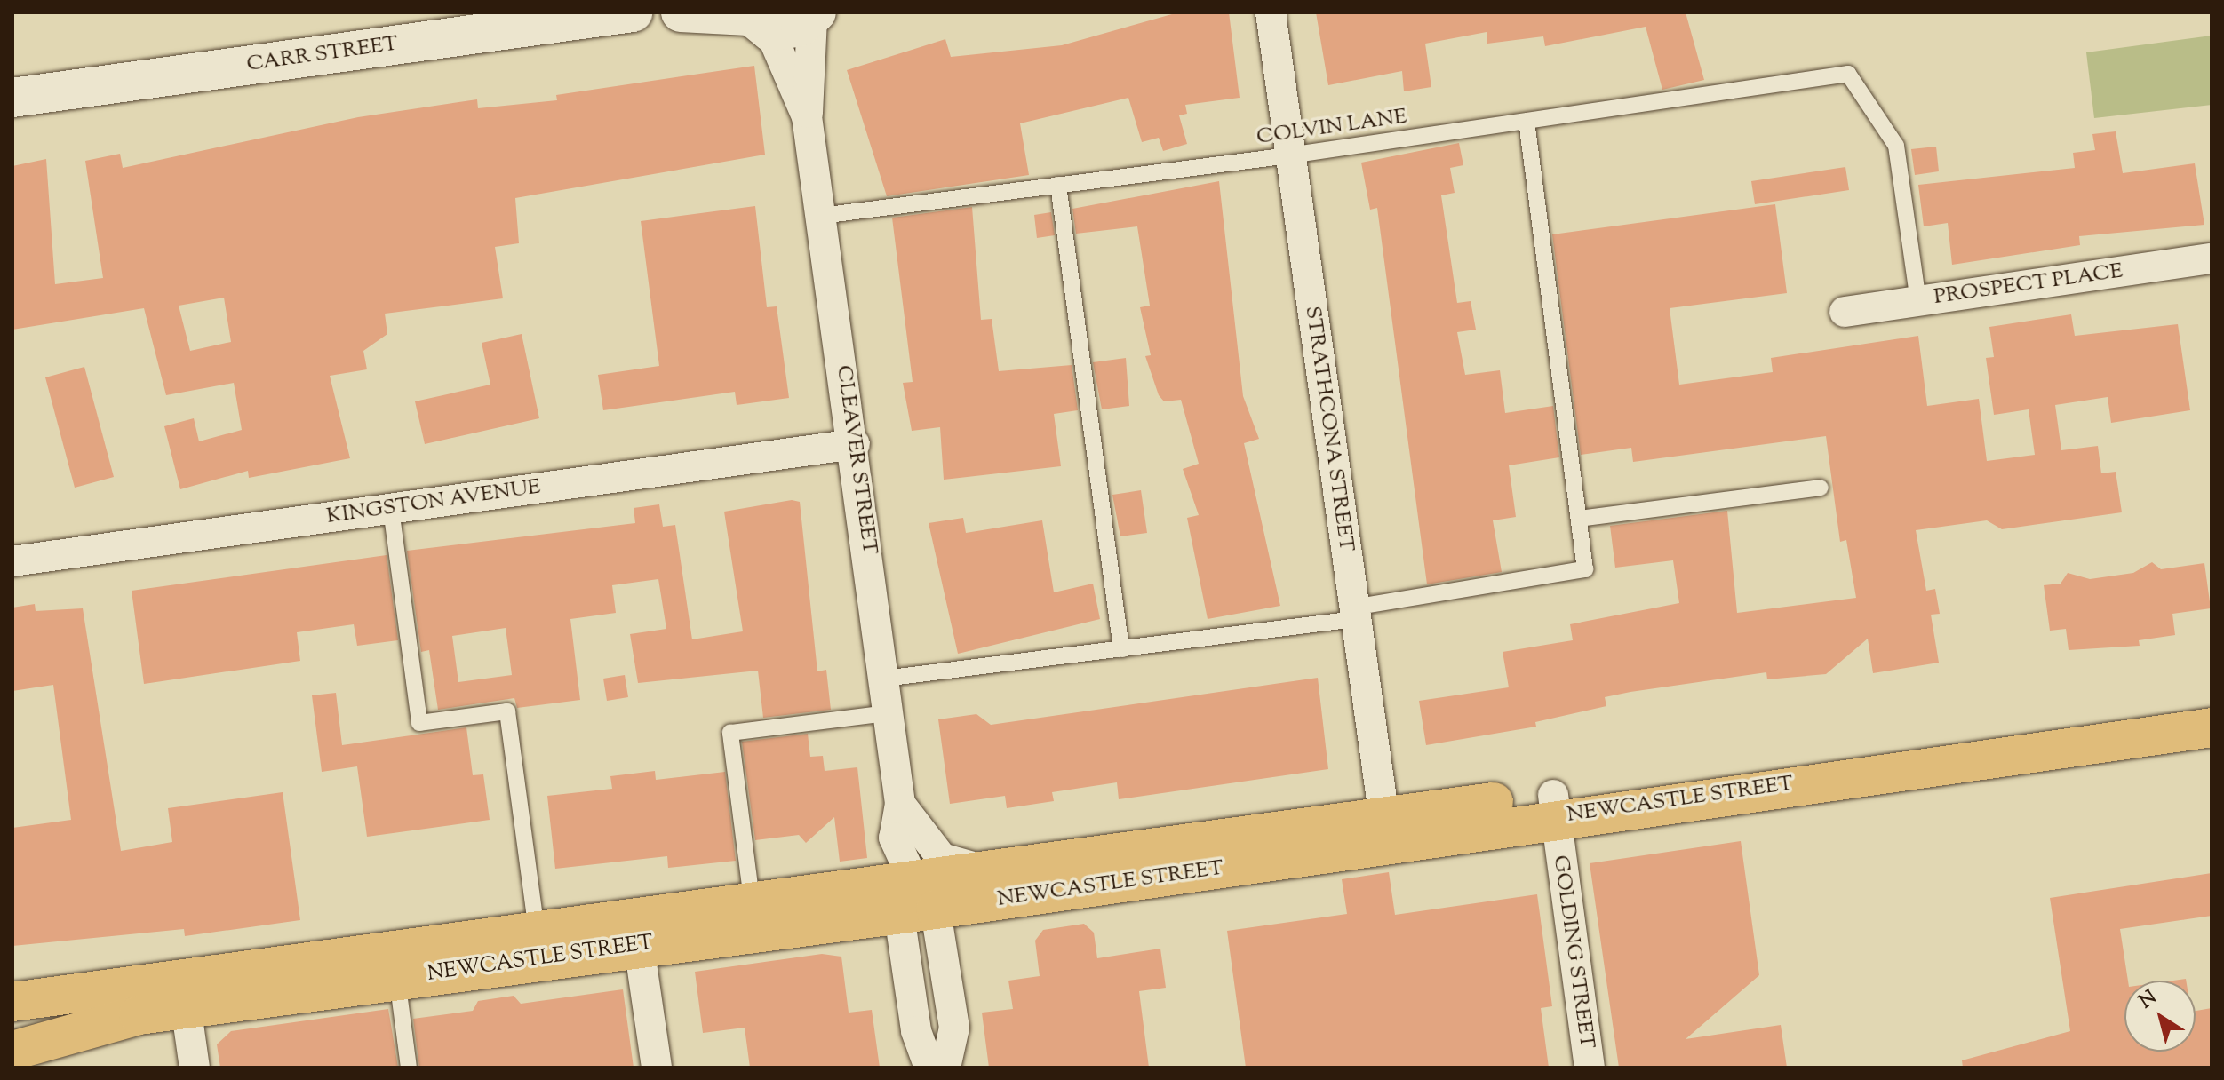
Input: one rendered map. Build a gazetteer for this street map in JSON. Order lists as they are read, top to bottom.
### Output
{
  "streets": {
    "main road": ["NEWCASTLE STREET"],
    "street": [
      "CARR STREET",
      "PROSPECT PLACE",
      "STRATHCONA STREET",
      "CLEAVER STREET",
      "KINGSTON AVENUE",
      "GOLDING STREET"
    ],
    "lane": ["COLVIN LANE"]
  },
  "crossings": [
    ["COLVIN LANE", "PROSPECT PLACE"],
    ["COLVIN LANE", "STRATHCONA STREET"],
    ["COLVIN LANE", "CLEAVER STREET"],
    ["STRATHCONA STREET", "NEWCASTLE STREET"],
    ["CLEAVER STREET", "KINGSTON AVENUE"],
    ["CLEAVER STREET", "NEWCASTLE STREET"],
    ["NEWCASTLE STREET", "GOLDING STREET"]
  ],
  "north": "top left"
}
